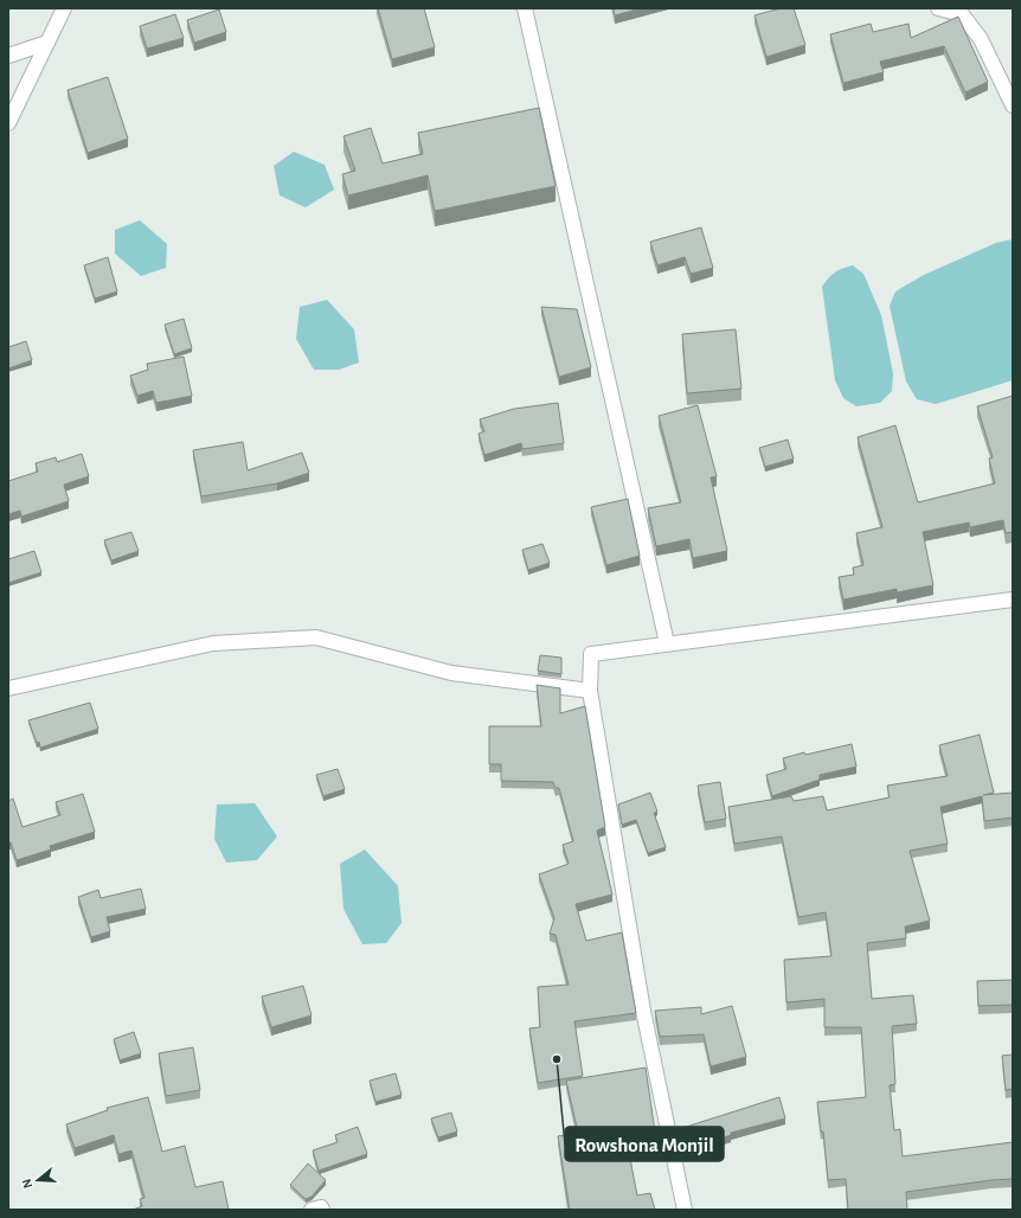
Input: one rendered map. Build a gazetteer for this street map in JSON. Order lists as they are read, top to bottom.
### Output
{
  "places": ["Rowshona Monjil"],
  "north": "left"
}
